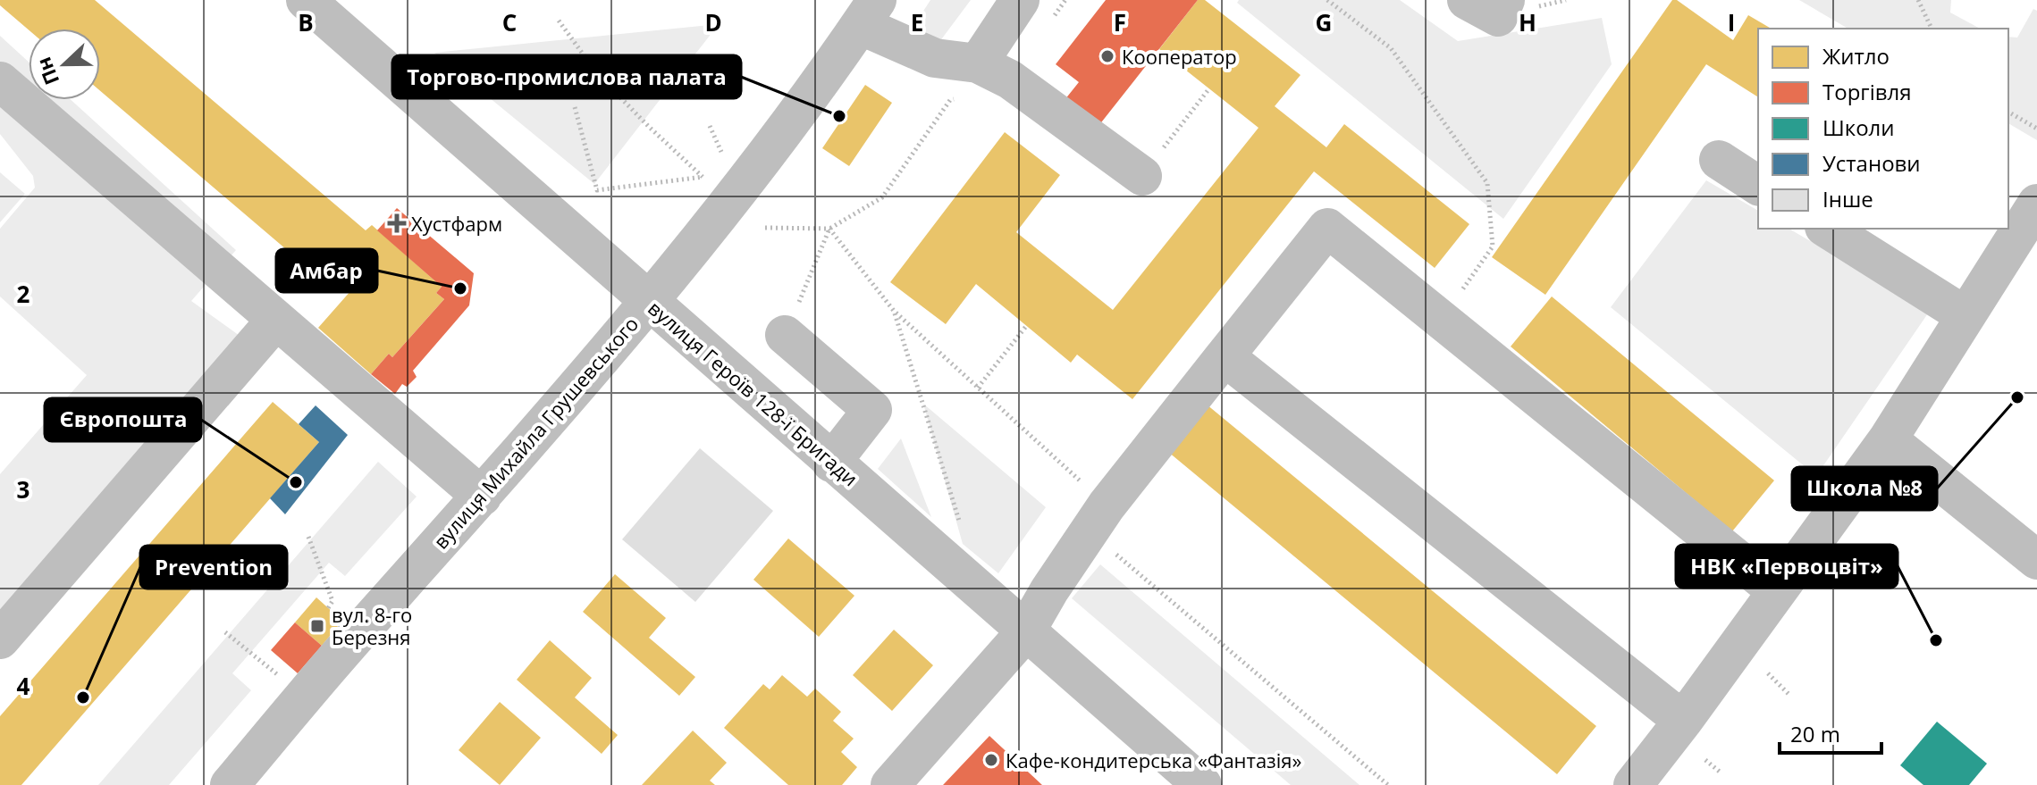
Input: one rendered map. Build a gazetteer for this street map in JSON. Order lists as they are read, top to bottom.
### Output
{
  "streets": {
    "street": ["вулиця Героїв 128-ї Бригади", "вулиця Михайла Грушевського"]
  },
  "crossings": [
    ["вулиця Героїв 128-ї Бригади", "вулиця Михайла Грушевського"]
  ],
  "places": {
    "other": [
      "Кооператор",
      "Торгово-промислова палата",
      "Амбар",
      "Школа №8",
      "Європошта",
      "НВК «Первоцвіт»",
      "Prevention",
      "Кафе-кондитерська «Фантазія»"
    ],
    "health": ["Хустфарм"],
    "transit": ["вул. 8-го Березня"]
  },
  "legend": [
    "Житло",
    "Торгівля",
    "Школи",
    "Установи",
    "Інше"
  ],
  "scale_bar": "20 m",
  "north": "left",
  "grid": {
    "columns": [
      "B",
      "C",
      "D",
      "E",
      "F",
      "G",
      "H",
      "I"
    ],
    "rows": ["2", "3", "4"]
  }
}
